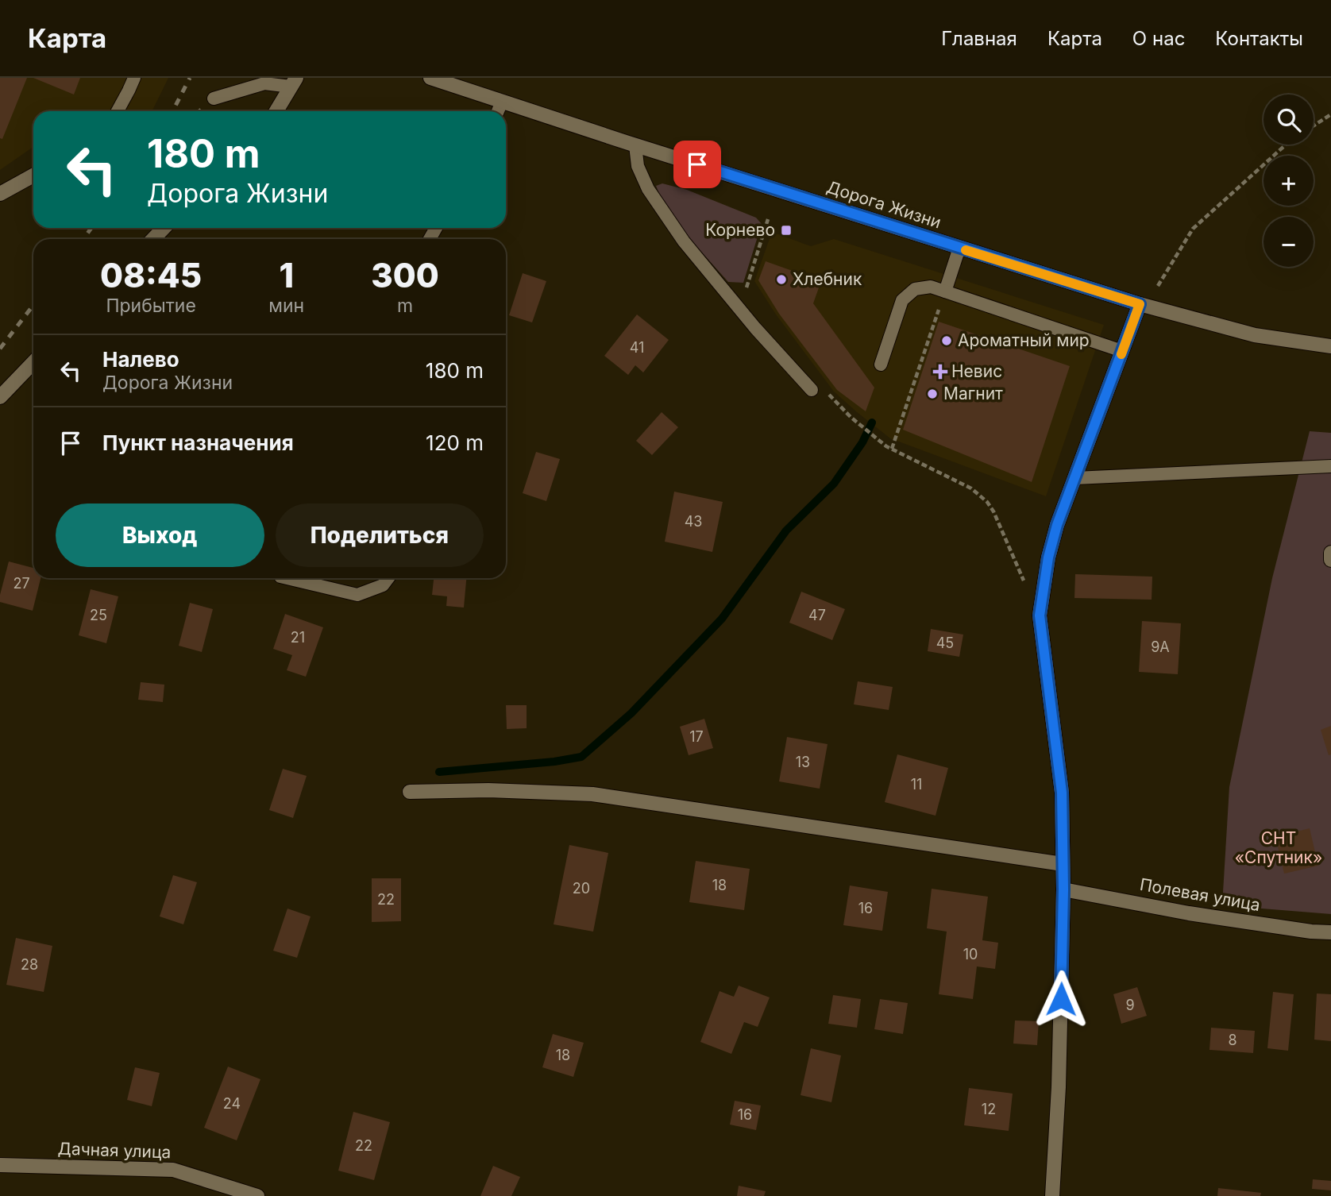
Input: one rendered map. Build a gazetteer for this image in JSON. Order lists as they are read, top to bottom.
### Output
{
  "streets": {
    "street": ["Дорога Жизни", "Полевая улица", "Дачная улица"]
  },
  "parks": ["СНТ «Спутник»"],
  "places": {
    "transit": ["Корнево"],
    "other": ["Хлебник", "Ароматный мир", "Магнит"],
    "health": ["Невис"]
  },
  "house_numbers": [
    "41",
    "43",
    "27",
    "25",
    "47",
    "21",
    "45",
    "9А",
    "17",
    "13",
    "11",
    "18",
    "20",
    "22",
    "16",
    "10",
    "28",
    "9",
    "8",
    "18",
    "24",
    "12",
    "16",
    "22"
  ],
  "page": {
    "header": "Карта",
    "nav": [
      "Главная",
      "Карта",
      "О нас",
      "Контакты"
    ],
    "map_buttons": ["+", "−"],
    "turn": ["180 m", "Дорога Жизни"],
    "eta": [
      "08:45",
      "Прибытие",
      "1",
      "мин",
      "300",
      "m"
    ],
    "list": [
      {
        "name": "Налево",
        "note": "Дорога Жизни",
        "value": "180 m"
      },
      {
        "name": "Пункт назначения",
        "value": "120 m"
      }
    ],
    "buttons": ["Выход", "Поделиться"]
  }
}
